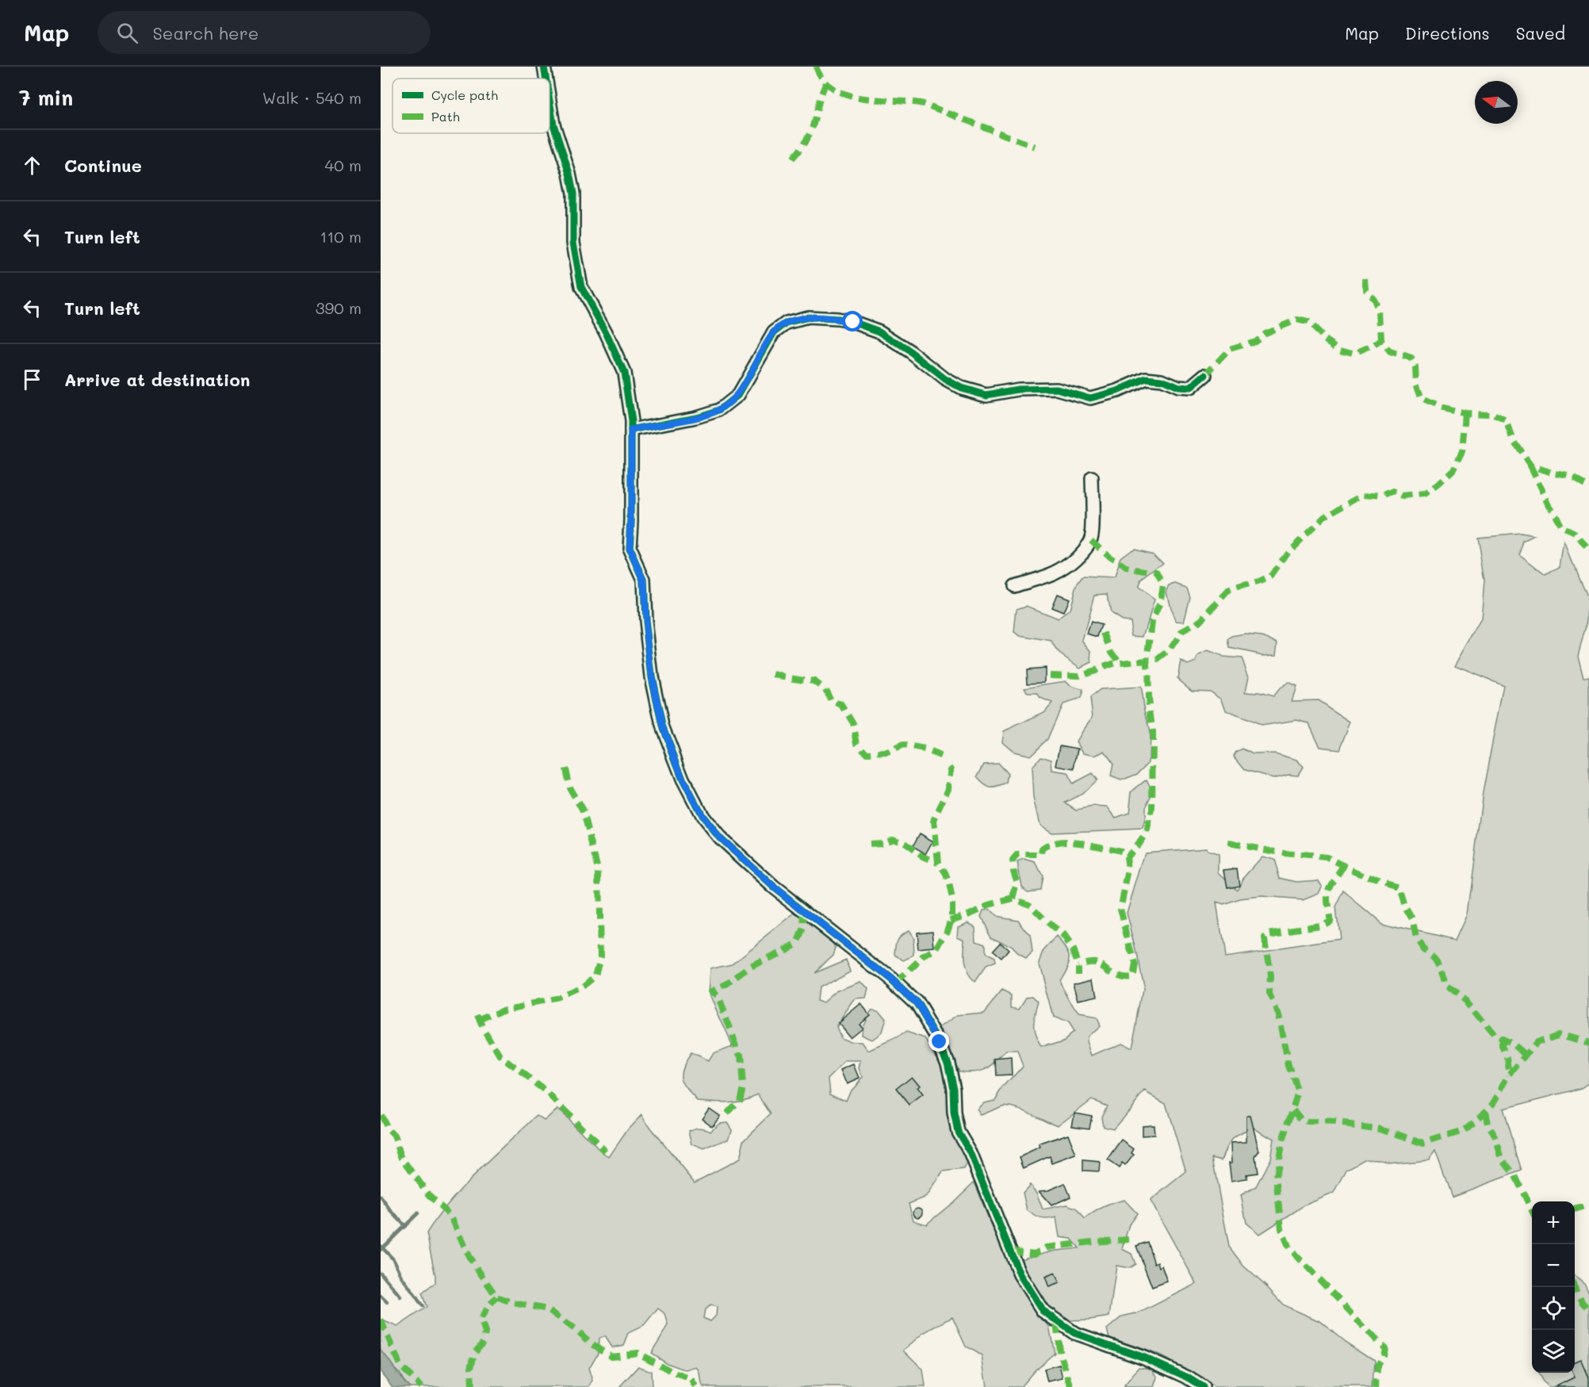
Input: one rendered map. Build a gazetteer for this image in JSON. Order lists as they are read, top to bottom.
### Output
{
  "legend": ["Cycle path", "Path"],
  "north": "left",
  "page": {
    "header": "Map",
    "search": "Search here",
    "nav": ["Map", "Directions", "Saved"],
    "heading": ["7 min", "Walk · 540 m"],
    "list": [
      ["Continue", "40 m"],
      ["Turn left", "110 m"],
      ["Turn left", "390 m"],
      "Arrive at destination"
    ],
    "map_buttons": ["+", "−"]
  }
}
